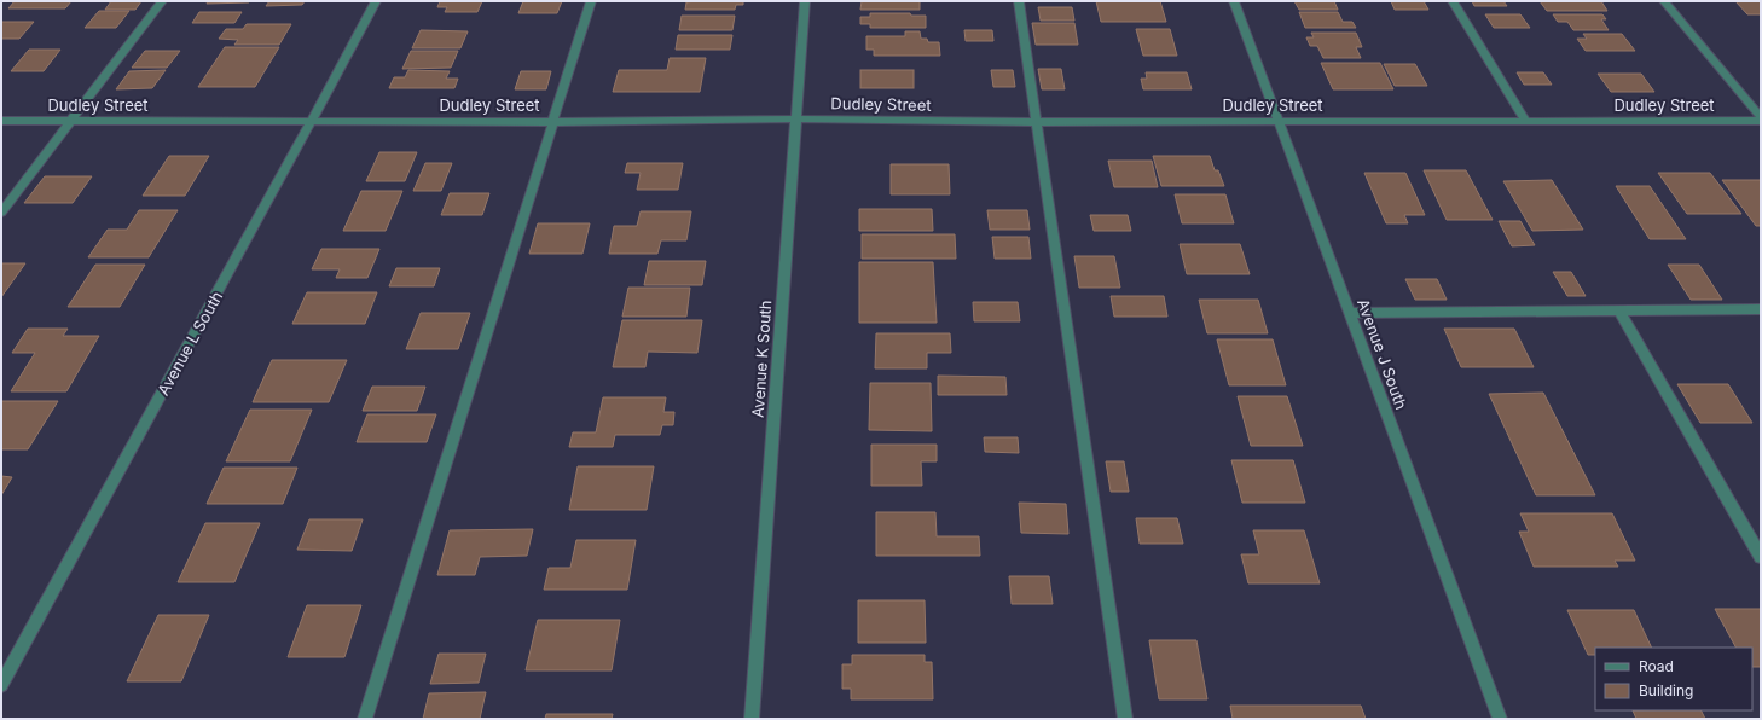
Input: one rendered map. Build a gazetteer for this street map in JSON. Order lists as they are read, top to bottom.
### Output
{
  "streets": {
    "street": [
      "Dudley Street",
      "Avenue L South",
      "Avenue J South",
      "Avenue K South"
    ]
  },
  "crossings": [
    ["Dudley Street", "Avenue L South"],
    ["Dudley Street", "Avenue J South"],
    ["Dudley Street", "Avenue K South"]
  ],
  "legend": ["Road", "Building"]
}
